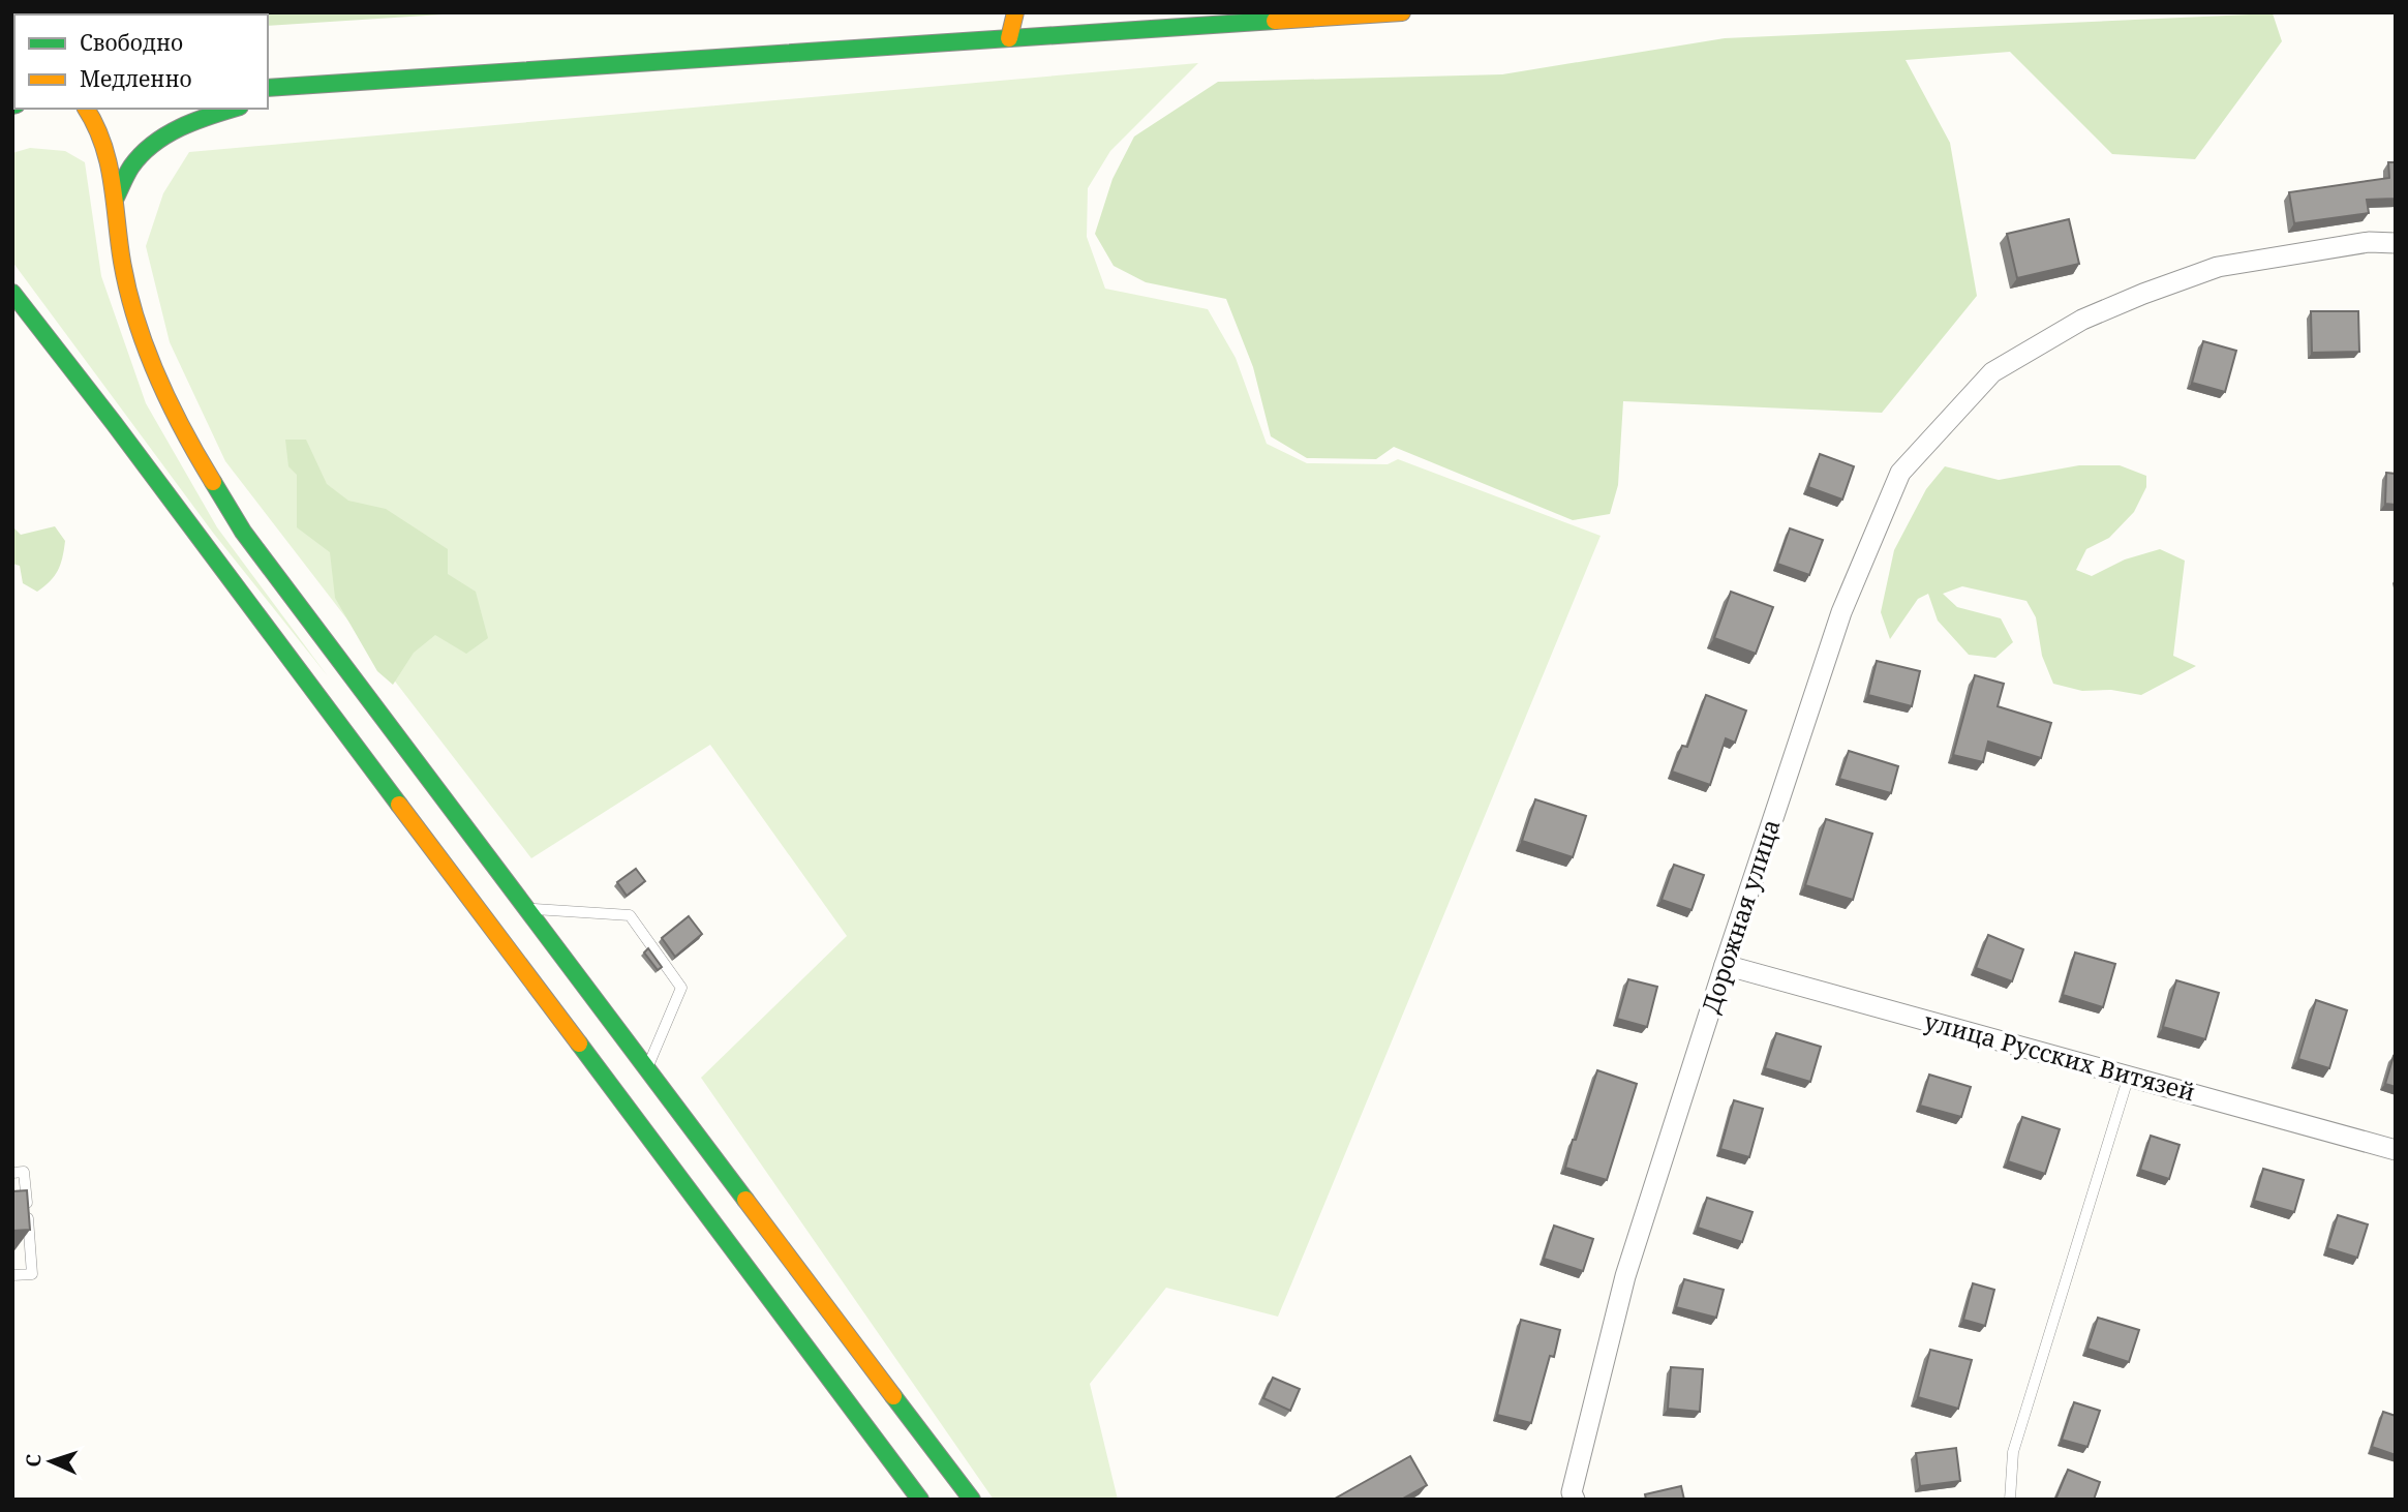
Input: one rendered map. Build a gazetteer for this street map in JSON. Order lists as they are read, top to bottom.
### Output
{
  "streets": {
    "street": ["Дорожная улица", "улица Русских Витязей"]
  },
  "crossings": [
    ["Дорожная улица", "улица Русских Витязей"]
  ],
  "legend": ["Свободно", "Медленно"],
  "north": "left"
}
